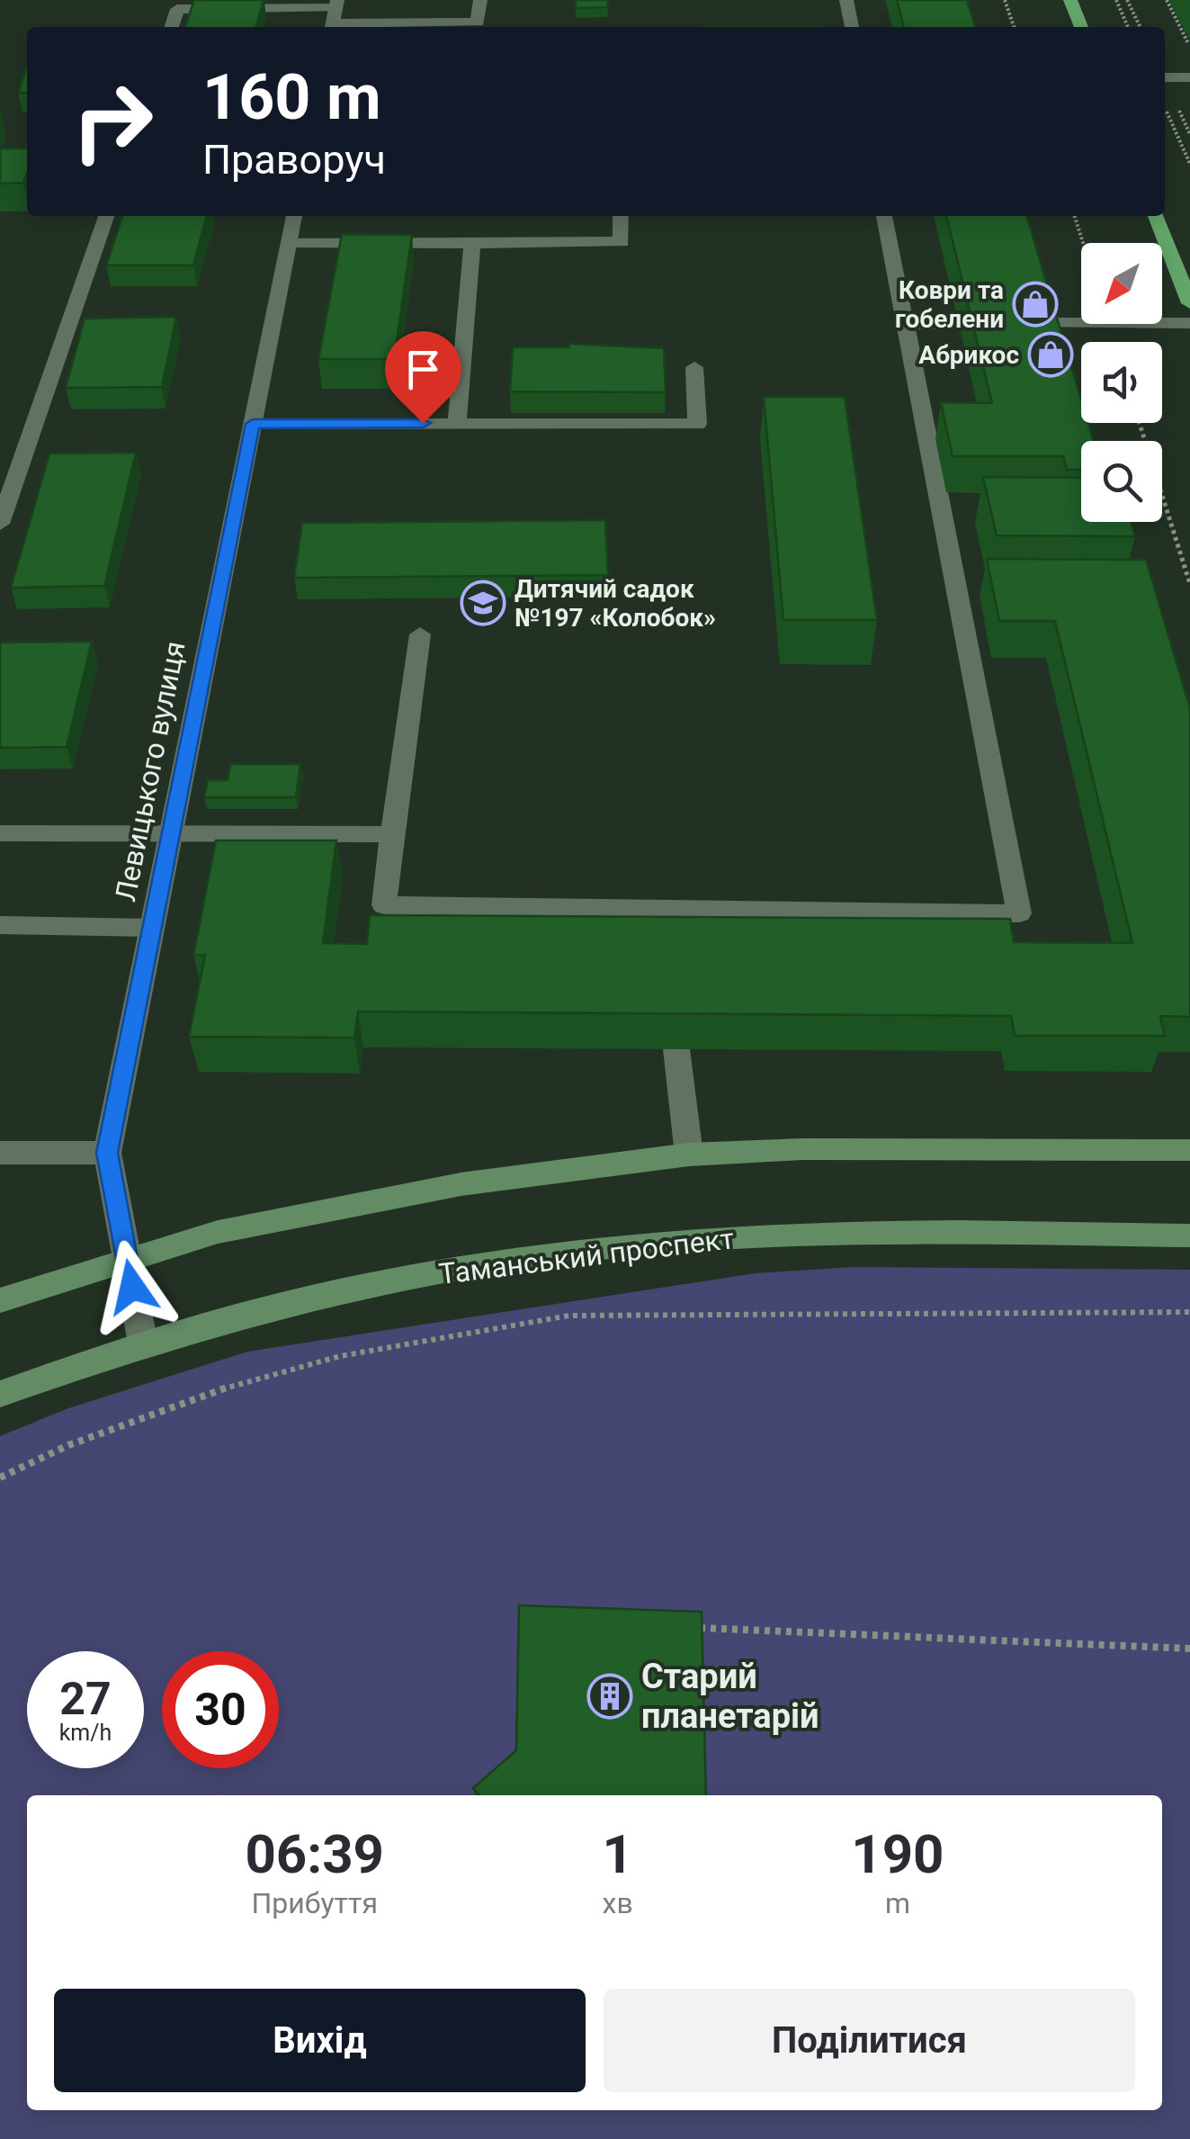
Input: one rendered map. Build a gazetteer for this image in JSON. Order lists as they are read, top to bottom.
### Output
{
  "streets": {
    "street": ["Левицького вулиця", "Таманський проспект"]
  },
  "crossings": [
    ["Левицького вулиця", "Таманський проспект"]
  ],
  "places": {
    "shop": ["Коври та гобелени", "Абрикос"],
    "school or university": ["Дитячий садок №197 «Колобок»"],
    "building": ["Старий планетарій"]
  },
  "north": "bottom left",
  "page": {
    "turn": ["160 m", "Праворуч"],
    "speed": "27 km/h",
    "limit": "30",
    "eta": [
      "06:39",
      "Прибуття",
      "1",
      "хв",
      "190",
      "m"
    ],
    "buttons": ["Вихід", "Поділитися"]
  }
}
